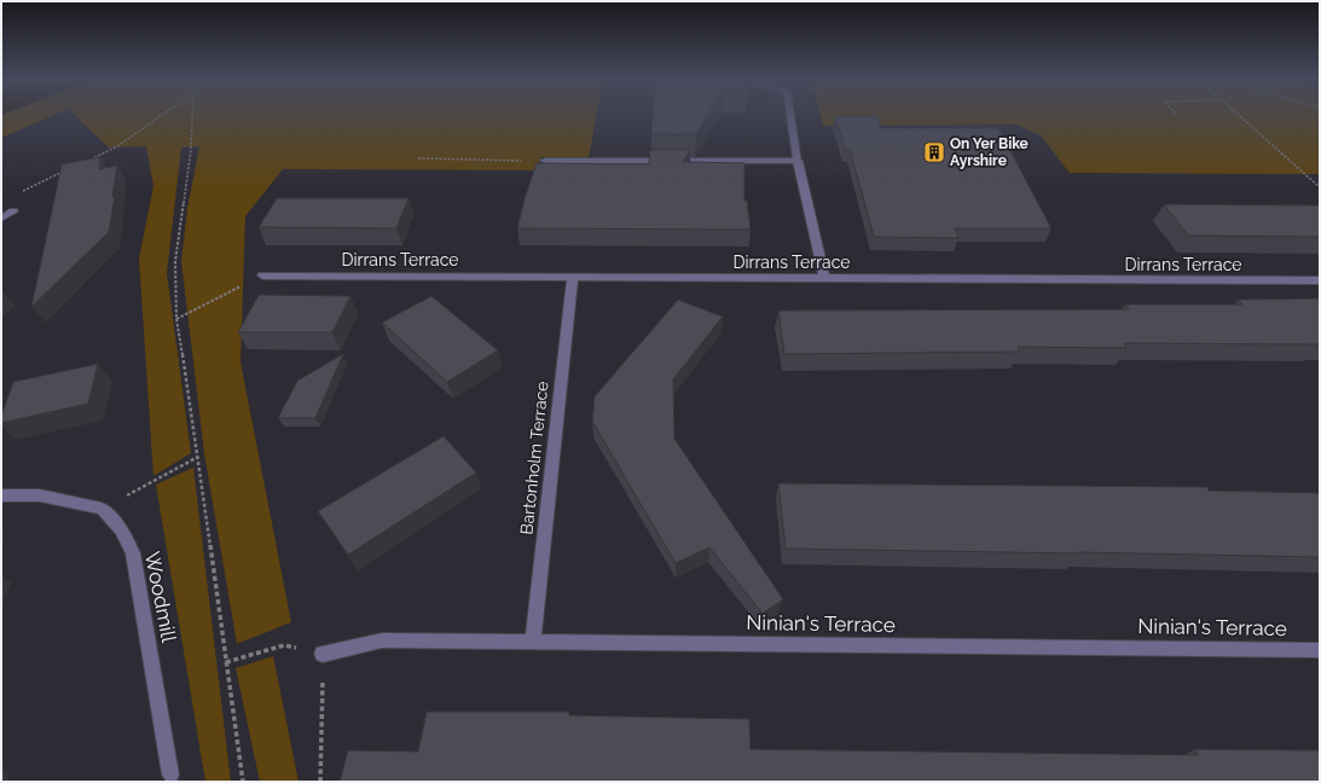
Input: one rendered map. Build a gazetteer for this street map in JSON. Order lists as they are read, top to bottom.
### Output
{
  "streets": {
    "street": [
      "Dirrans Terrace",
      "Bartonholm Terrace",
      "Woodmill",
      "Ninian's Terrace"
    ]
  },
  "crossings": [
    ["Dirrans Terrace", "Bartonholm Terrace"],
    ["Bartonholm Terrace", "Ninian's Terrace"]
  ],
  "places": {
    "building": ["On Yer Bike Ayrshire"]
  }
}
